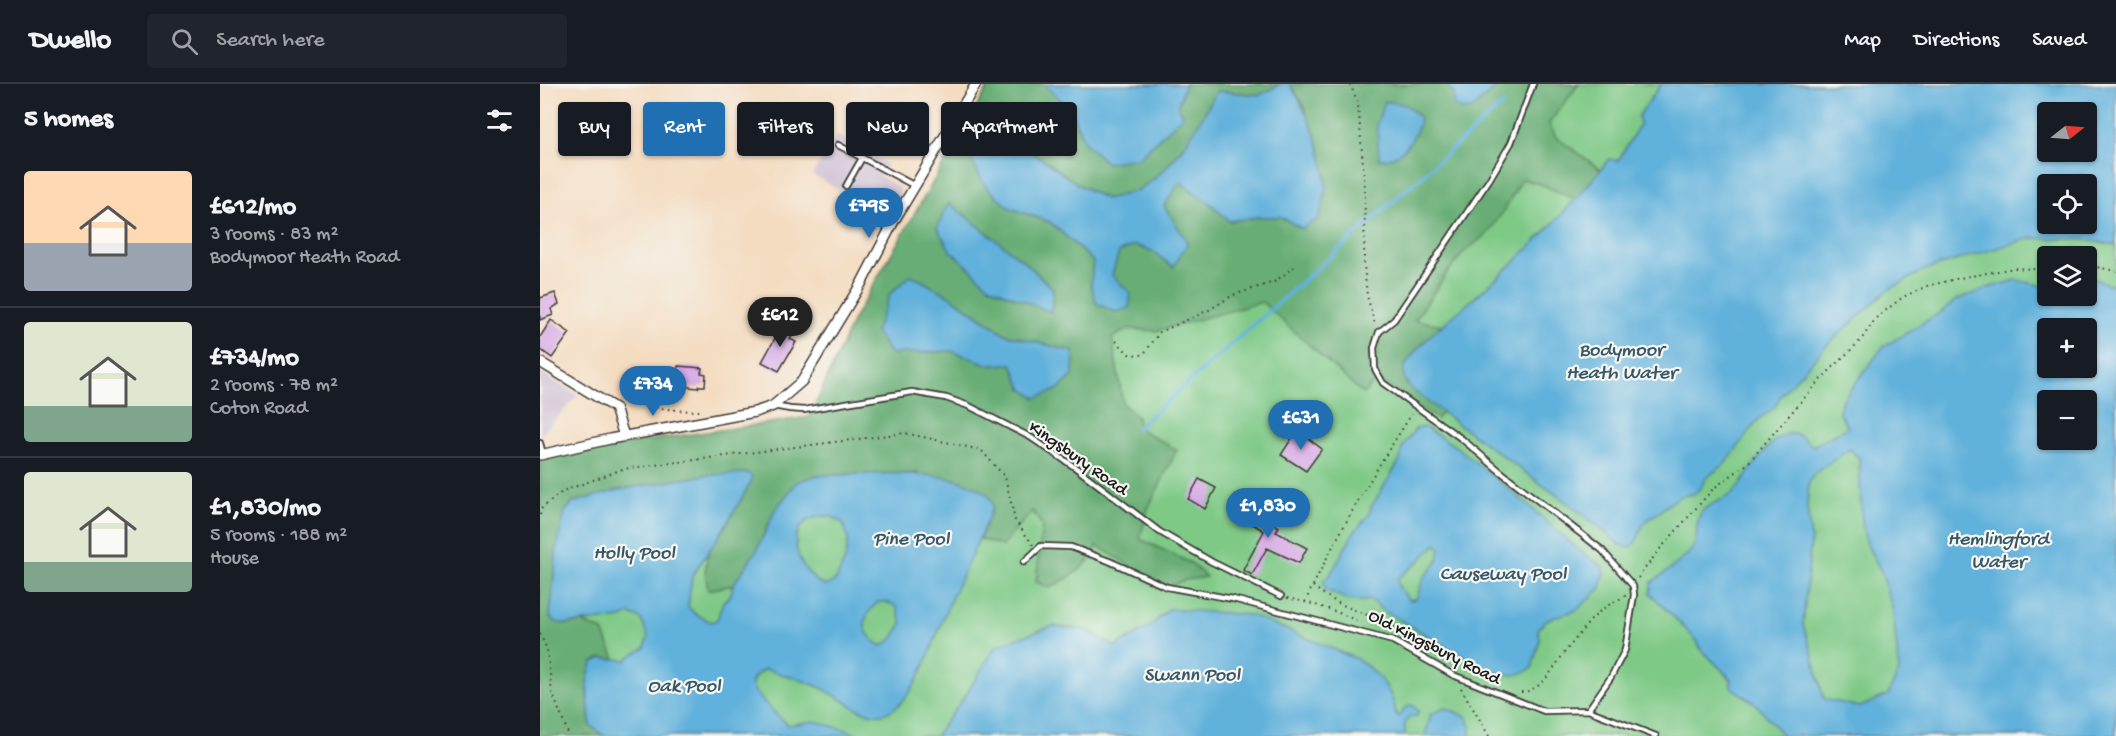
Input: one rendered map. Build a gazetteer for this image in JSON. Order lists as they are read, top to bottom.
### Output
{
  "streets": {
    "lane": ["Kingsbury Road", "Old Kingsbury Road"]
  },
  "crossings": [
    ["Kingsbury Road", "Old Kingsbury Road"]
  ],
  "water": [
    "Bodymoor Heath Water",
    "Pine Pool",
    "Hemlingford Water",
    "Holly Pool",
    "Causeway Pool",
    "Swann Pool",
    "Oak Pool"
  ],
  "north": "right",
  "page": {
    "header": "Dwello",
    "search": "Search here",
    "nav": ["Map", "Directions", "Saved"],
    "heading": "5 homes",
    "map_buttons": ["+", "−"],
    "chip": [
      "Buy",
      "Rent",
      "Filters",
      "New",
      "Apartment"
    ],
    "list": [
      {
        "name": "£612/mo",
        "note": "3 rooms · 83 m² · Bodymoor Heath Road"
      },
      {
        "name": "£734/mo",
        "note": "2 rooms · 78 m² · Coton Road"
      },
      {
        "name": "£1,830/mo",
        "note": "5 rooms · 188 m² · House"
      }
    ],
    "price": [
      "£795",
      "£612",
      "£734",
      "£631",
      "£1,830"
    ]
  }
}
